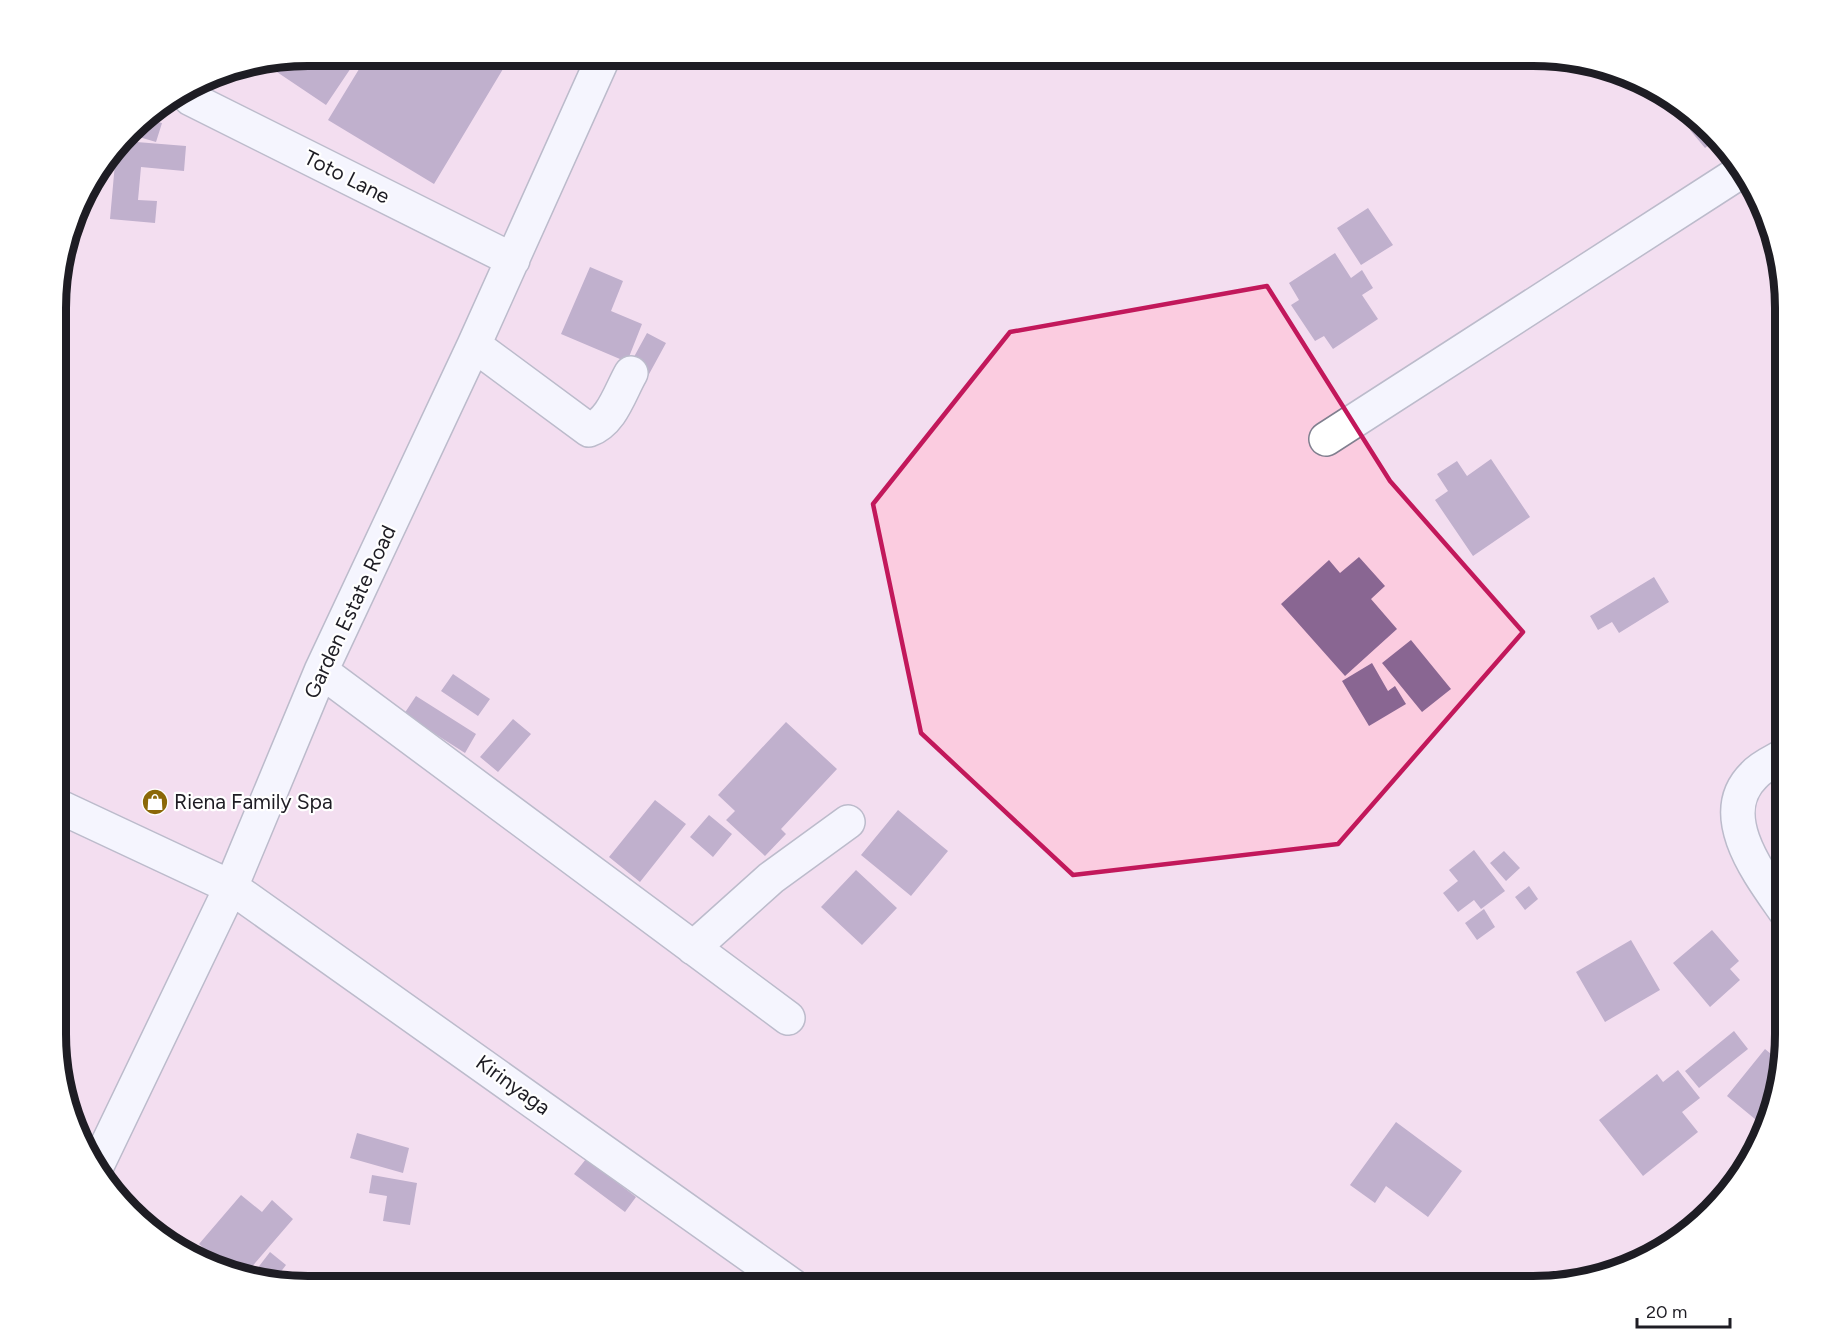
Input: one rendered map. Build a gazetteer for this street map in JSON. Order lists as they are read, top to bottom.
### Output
{
  "streets": {
    "street": ["Toto Lane", "Garden Estate Road", "Kirinyaga"]
  },
  "crossings": [
    ["Toto Lane", "Garden Estate Road"],
    ["Garden Estate Road", "Kirinyaga"]
  ],
  "places": {
    "shop": ["Riena Family Spa"]
  },
  "scale_bar": "20 m"
}
